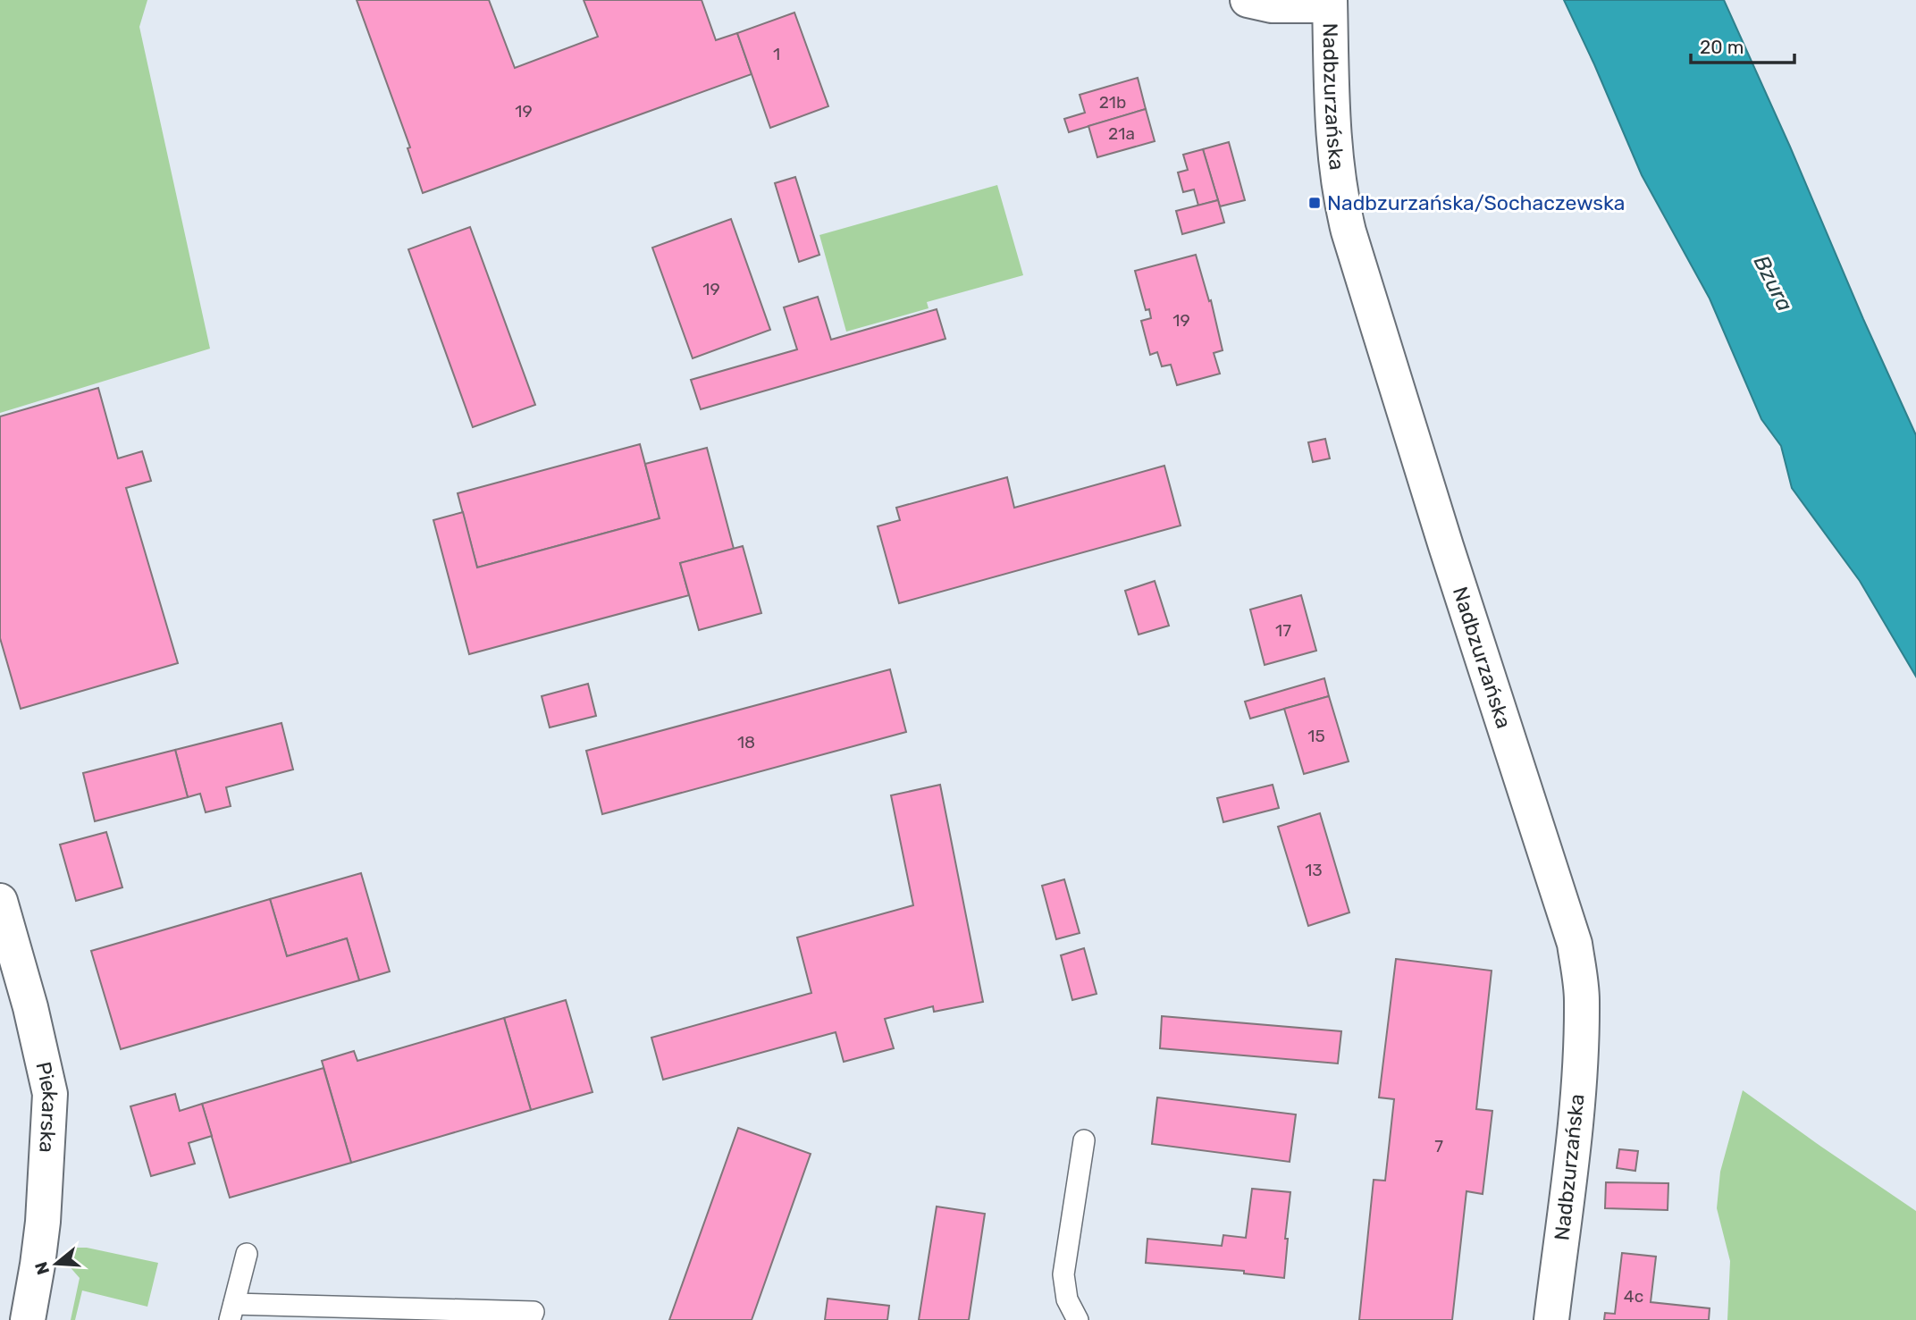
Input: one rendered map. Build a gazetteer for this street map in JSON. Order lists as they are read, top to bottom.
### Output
{
  "streets": {
    "street": ["Nadbzurzańska", "Piekarska"]
  },
  "water": ["Bzura"],
  "places": {
    "transit": ["Nadbzurzańska/Sochaczewska"]
  },
  "house_numbers": [
    "1",
    "21b",
    "19",
    "21a",
    "19",
    "19",
    "17",
    "15",
    "18",
    "13",
    "7",
    "4c"
  ],
  "scale_bar": "20 m",
  "north": "left"
}
